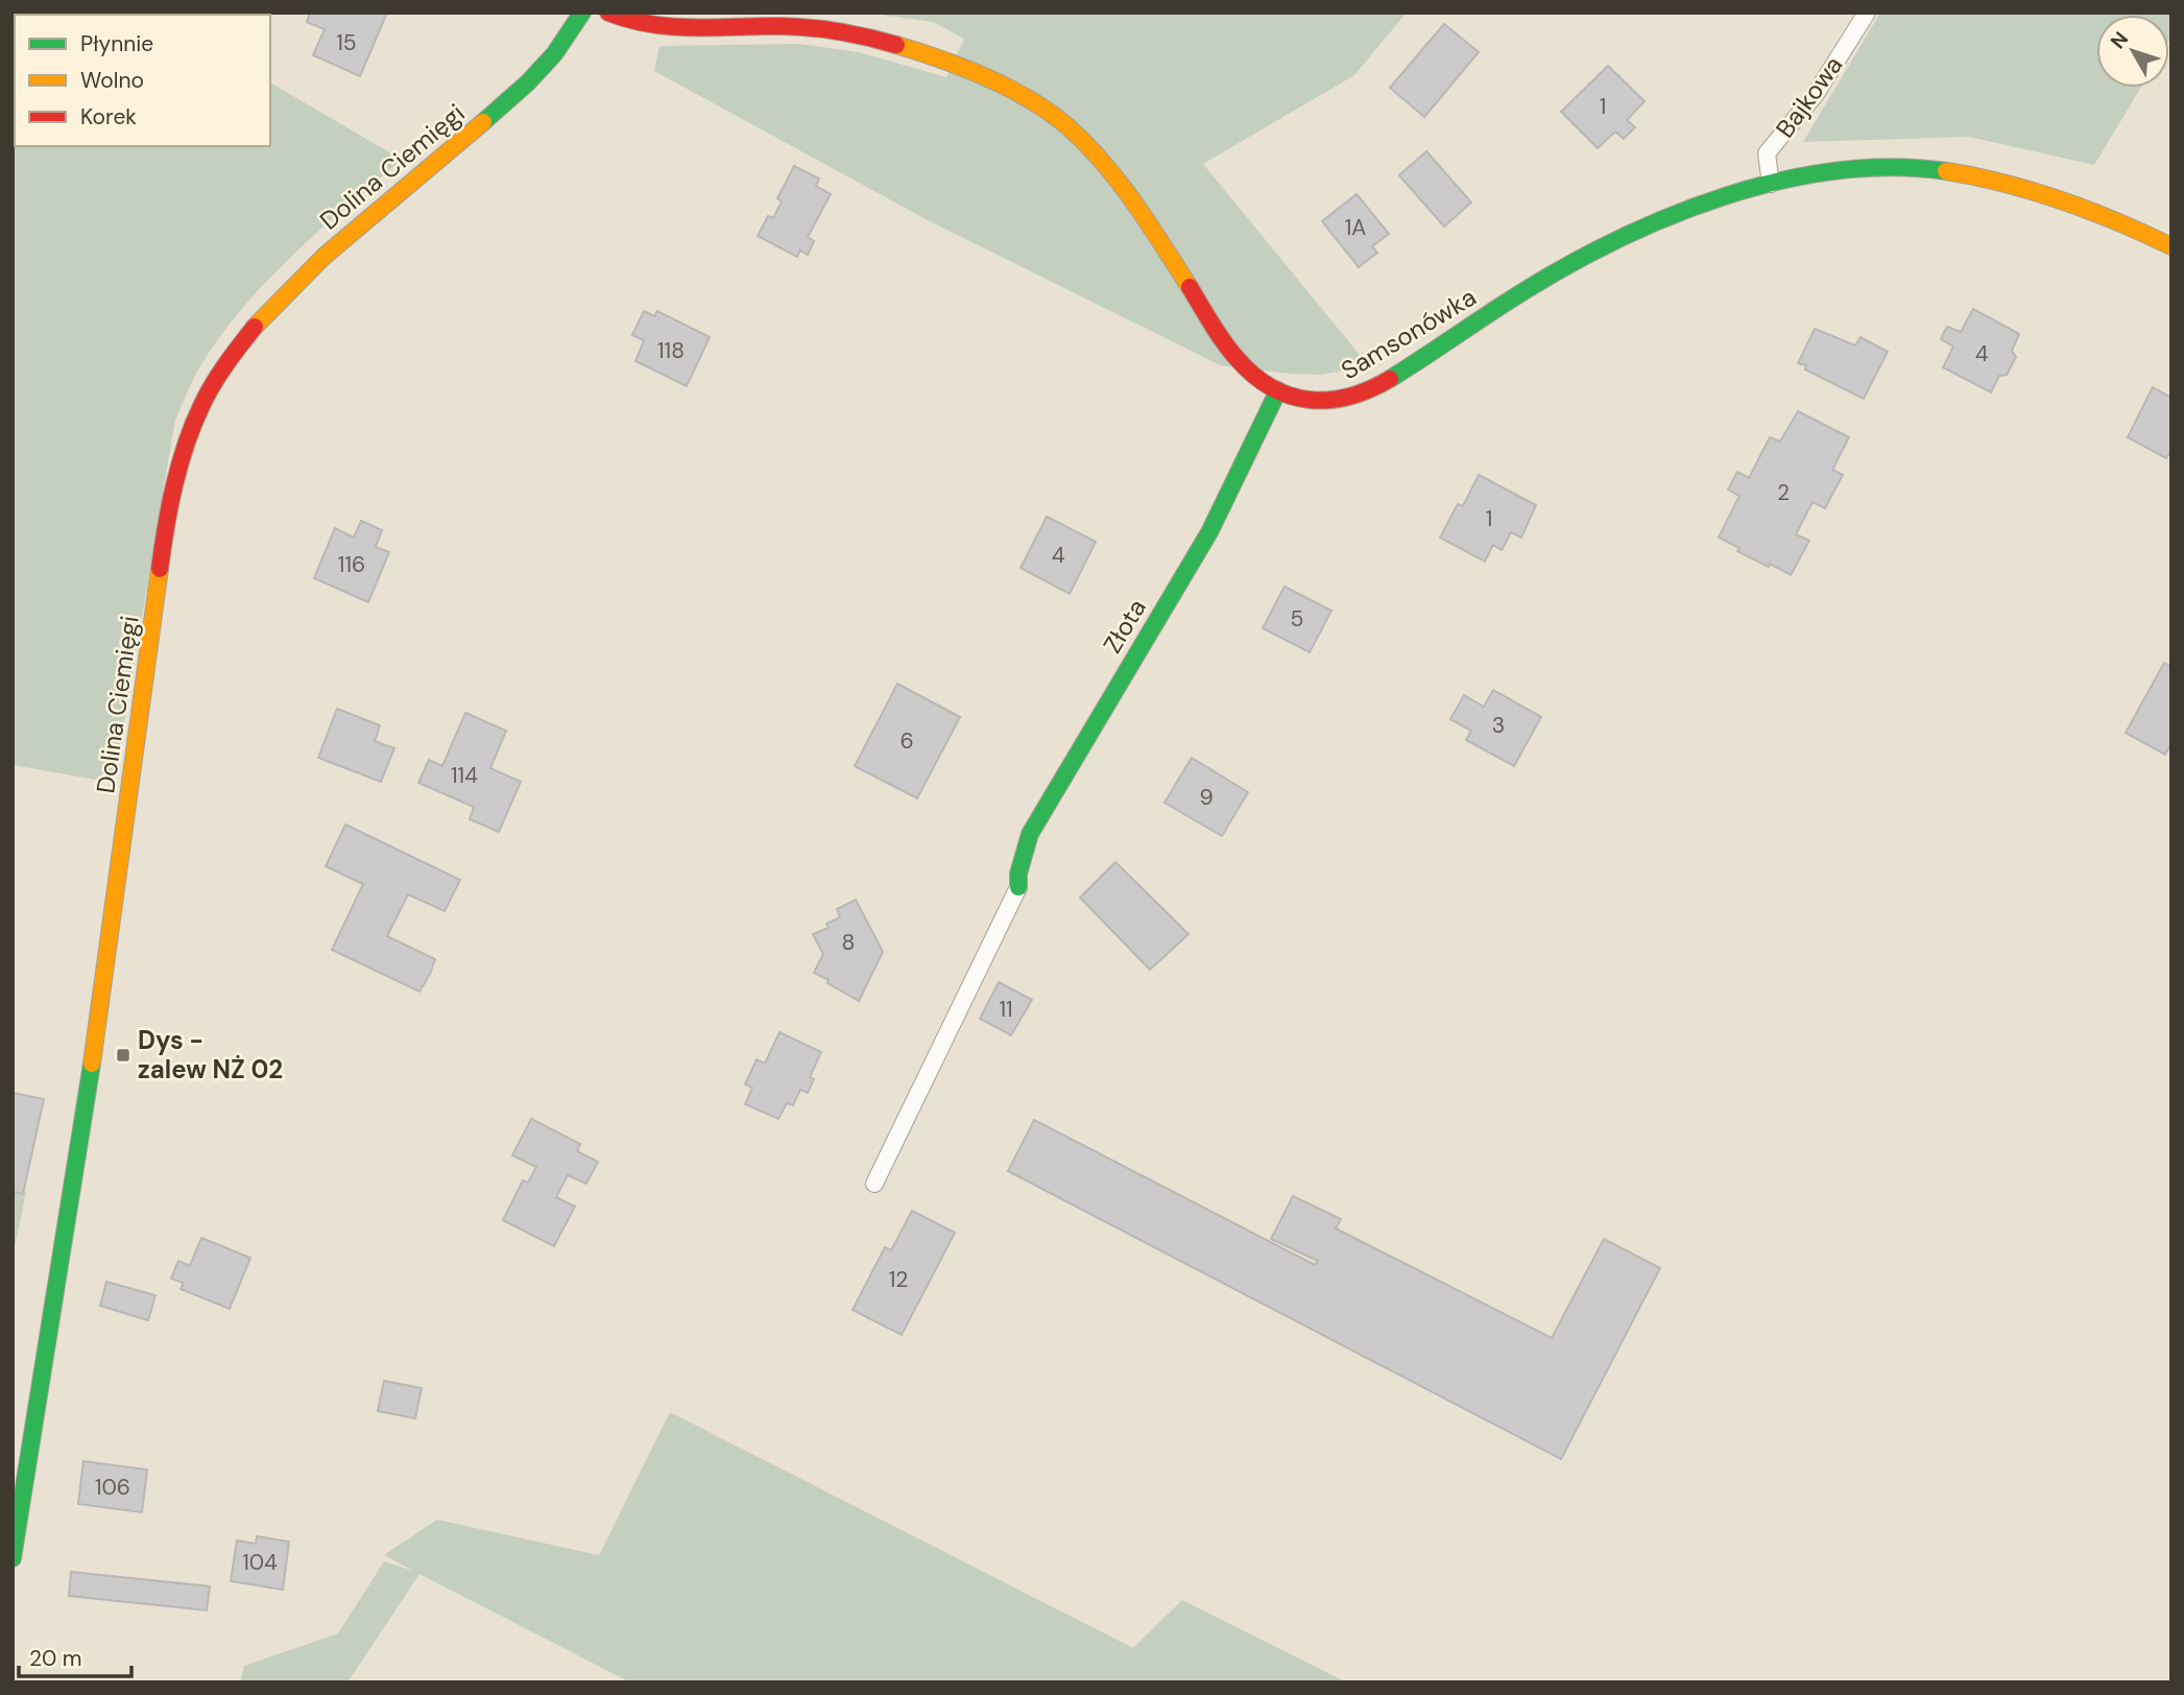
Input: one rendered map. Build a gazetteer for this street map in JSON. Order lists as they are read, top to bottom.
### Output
{
  "streets": {
    "street": ["Dolina Ciemięgi", "Samsonówka", "Złota"],
    "lane": ["Bajkowa"]
  },
  "crossings": [
    ["Bajkowa", "Samsonówka"],
    ["Samsonówka", "Złota"]
  ],
  "places": {
    "transit": ["Dys - zalew NŻ 02"]
  },
  "house_numbers": [
    "15",
    "1",
    "1A",
    "118",
    "4",
    "2",
    "1",
    "4",
    "116",
    "5",
    "3",
    "6",
    "114",
    "9",
    "8",
    "11",
    "12",
    "106",
    "104"
  ],
  "legend": ["Płynnie", "Wolno", "Korek"],
  "scale_bar": "20 m",
  "north": "top left"
}
